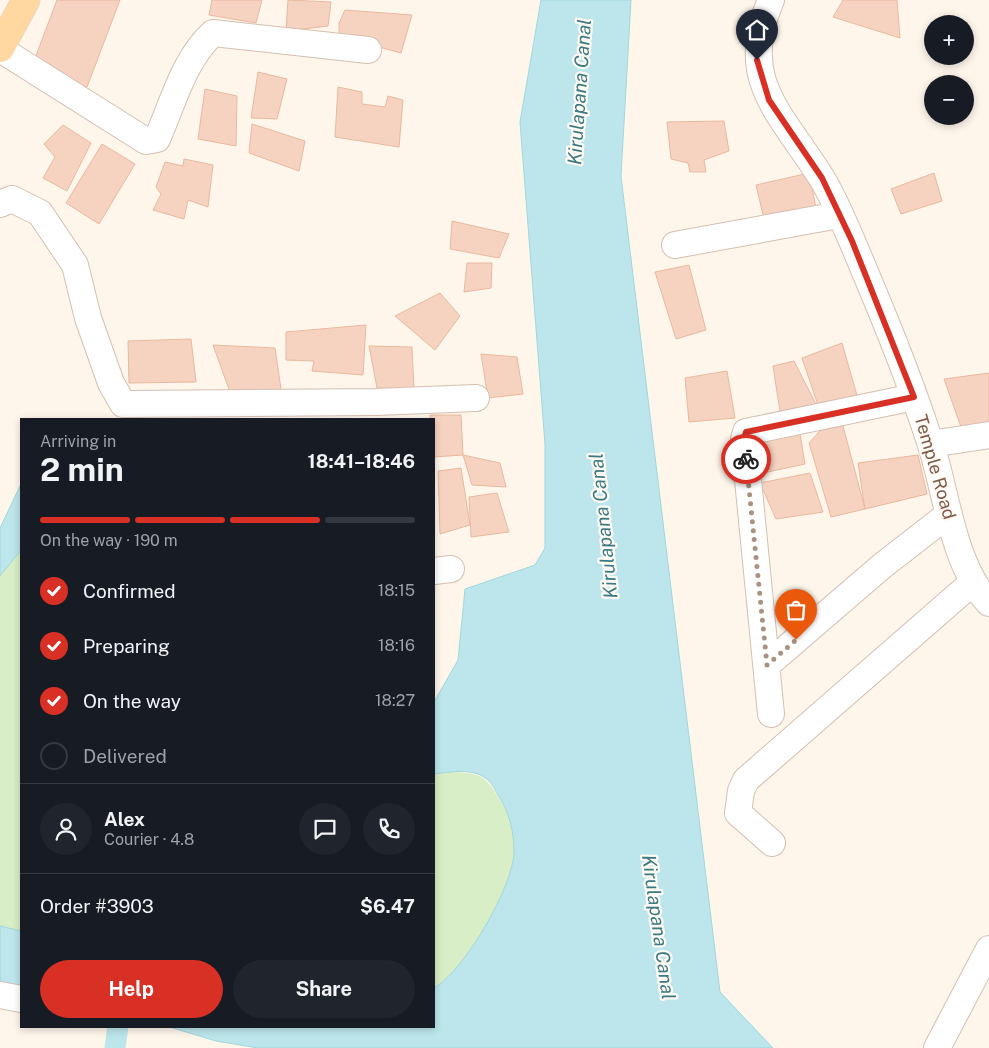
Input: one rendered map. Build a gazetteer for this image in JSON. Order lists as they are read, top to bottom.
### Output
{
  "streets": {
    "street": ["Temple Road"]
  },
  "water": ["Kirulapana Canal"],
  "page": {
    "map_buttons": ["+", "−"],
    "heading": ["2 min", "Arriving in", "18:41–18:46"],
    "panel": [
      "Alex",
      "Courier · 4.8",
      "Order #3903",
      "$6.47"
    ],
    "bar": "On the way · 190 m",
    "list": [
      ["Confirmed", "18:15"],
      ["Preparing", "18:16"],
      ["On the way", "18:27"],
      "Delivered"
    ],
    "buttons": ["Help", "Share"]
  }
}
